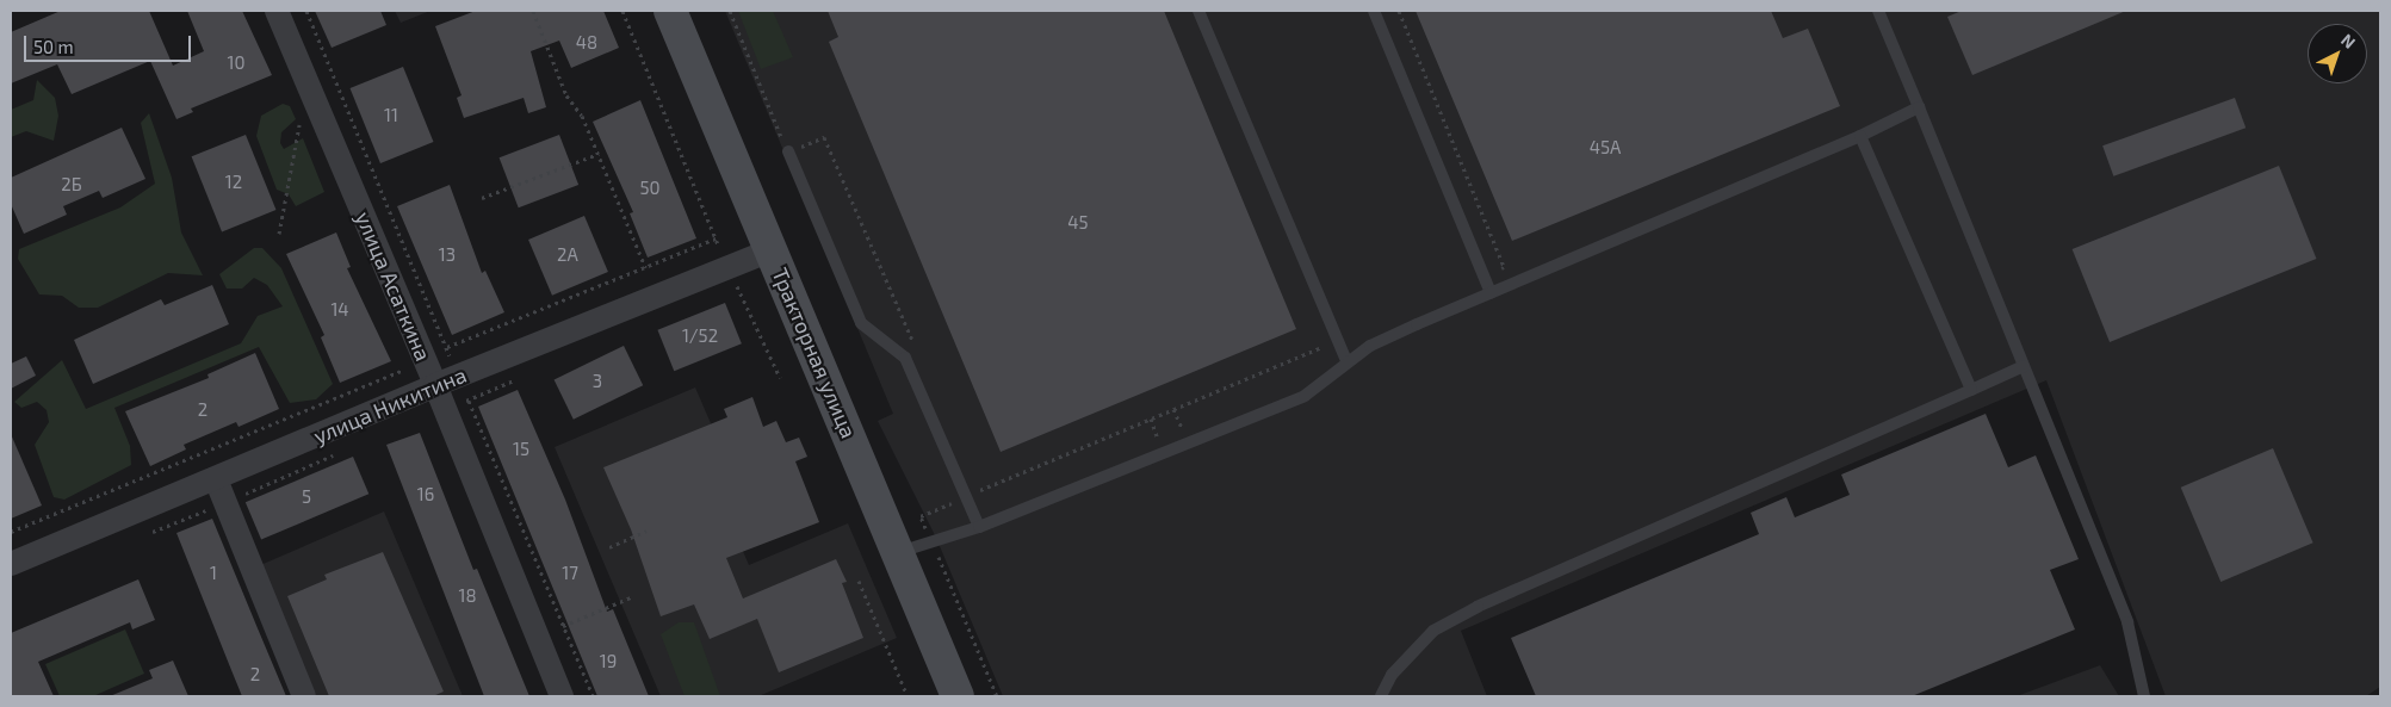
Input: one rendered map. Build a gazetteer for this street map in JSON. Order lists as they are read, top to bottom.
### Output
{
  "streets": {
    "main road": ["Тракторная улица"],
    "street": ["улица Асаткина", "улица Никитина"]
  },
  "crossings": [
    ["улица Асаткина", "улица Никитина"],
    ["Тракторная улица", "улица Никитина"]
  ],
  "house_numbers": [
    "48",
    "10",
    "11",
    "45А",
    "12",
    "2Б",
    "50",
    "45",
    "13",
    "2А",
    "14",
    "1/52",
    "3",
    "2",
    "15",
    "16",
    "5",
    "1",
    "17",
    "18",
    "19",
    "2"
  ],
  "scale_bar": "50 m",
  "north": "top right"
}
